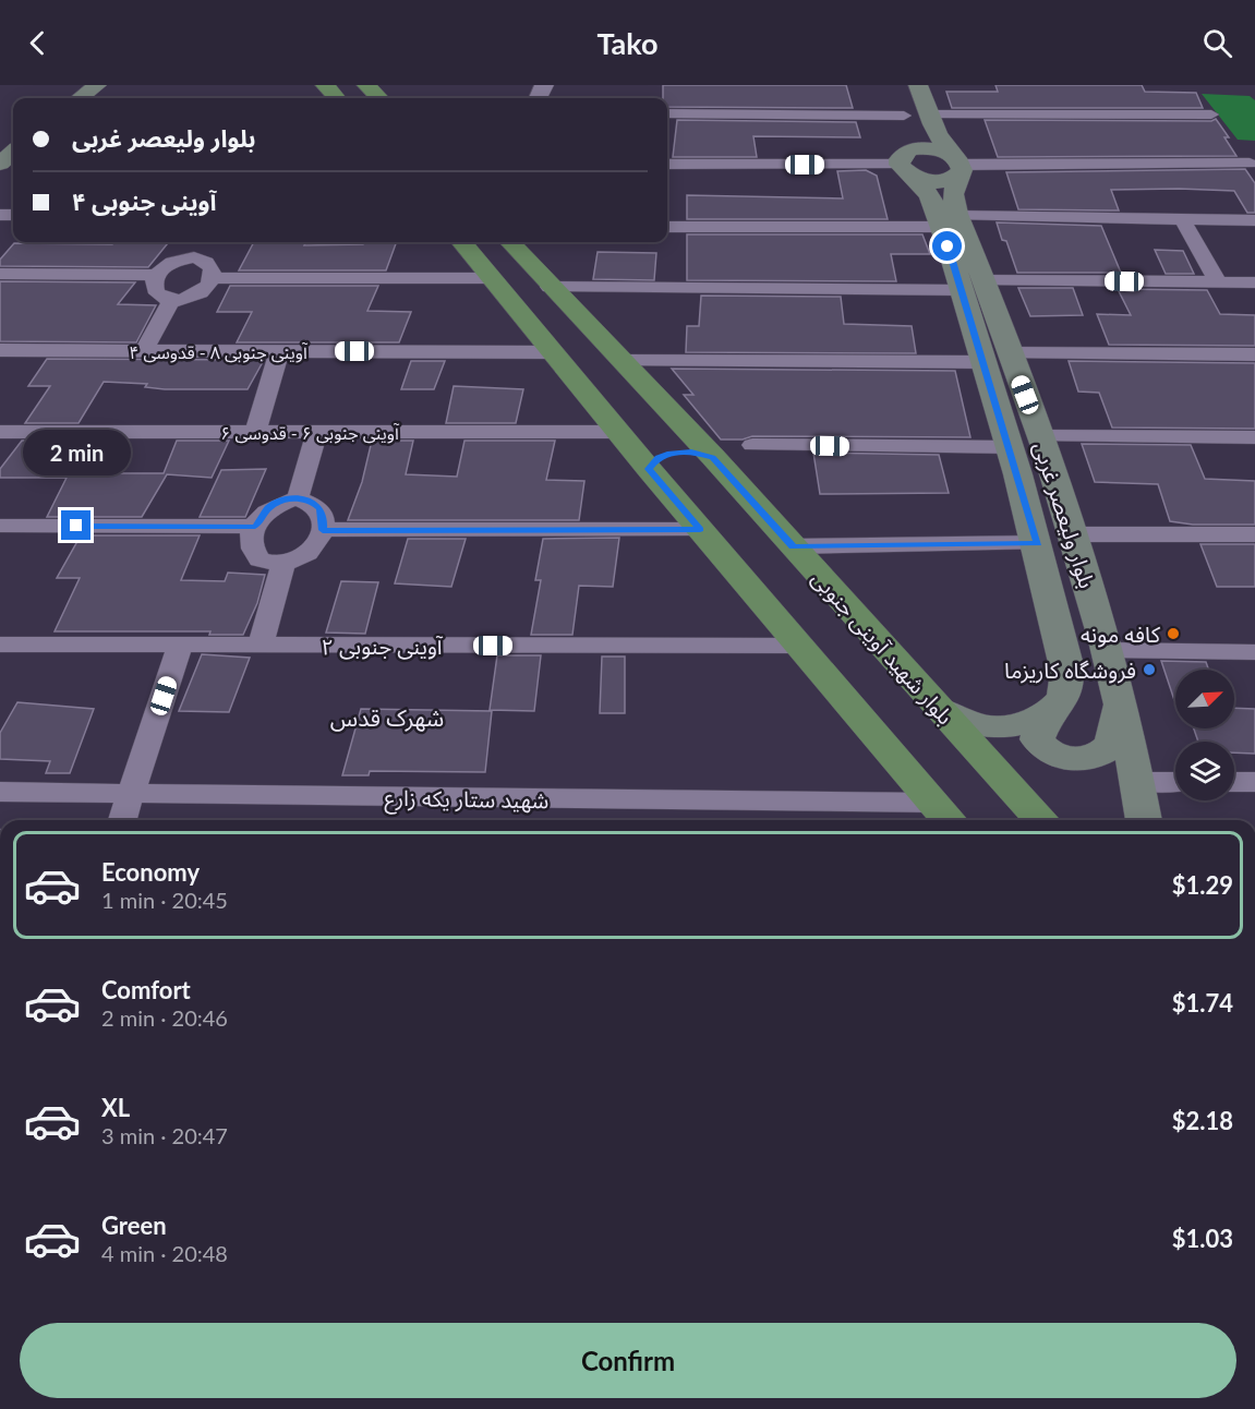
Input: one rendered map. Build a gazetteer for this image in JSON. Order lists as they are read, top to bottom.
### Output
{
  "streets": {
    "main road": ["بلوار ولیعصر غربی", "بلوار شهید آوینی جنوبی"],
    "street": [
      "آوینی جنوبی ۸ - قدوسی ۴",
      "آوینی جنوبی ۶ - قدوسی ۶",
      "آوینی جنوبی ۲",
      "شهید ستار یکه زارع"
    ]
  },
  "districts": ["شهرک قدس"],
  "places": ["کافه مونه", "فروشگاه کاریزما"],
  "north": "top right",
  "page": {
    "header": "Tako",
    "banner": ["بلوار ولیعصر غربی", "آوینی جنوبی ۴"],
    "bubble": "2 min",
    "list": [
      {
        "name": "Economy",
        "note": "1 min · 20:45",
        "value": "$1.29"
      },
      {
        "name": "Comfort",
        "note": "2 min · 20:46",
        "value": "$1.74"
      },
      {
        "name": "XL",
        "note": "3 min · 20:47",
        "value": "$2.18"
      },
      {
        "name": "Green",
        "note": "4 min · 20:48",
        "value": "$1.03"
      }
    ],
    "buttons": "Confirm"
  }
}
